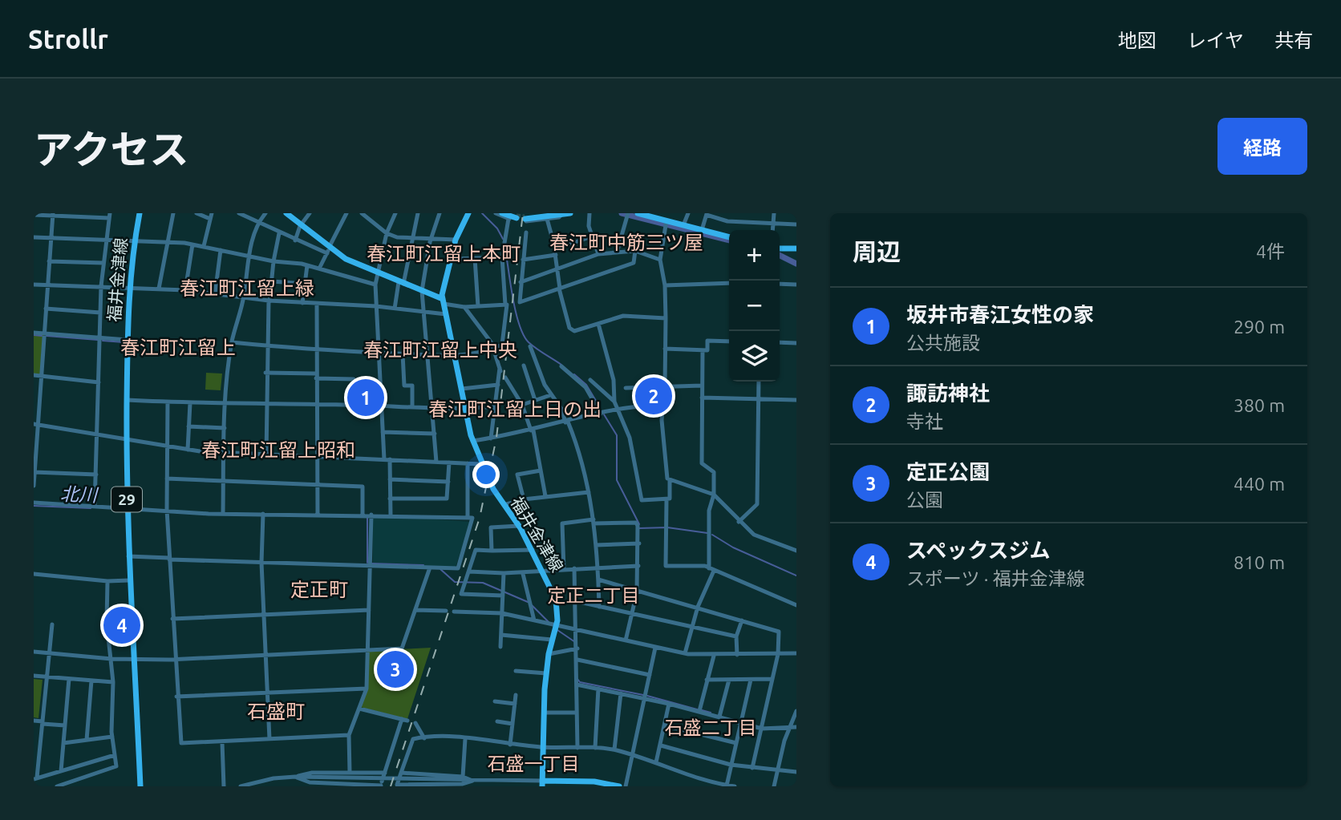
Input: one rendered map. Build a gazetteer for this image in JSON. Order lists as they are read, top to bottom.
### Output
{
  "streets": {
    "main road": ["福井金津線", "29"]
  },
  "districts": [
    "春江町中筋三ツ屋",
    "春江町江留上本町",
    "春江町江留上緑",
    "春江町江留上",
    "春江町江留上中央",
    "春江町江留上日の出",
    "春江町江留上昭和",
    "定正町",
    "定正二丁目",
    "石盛町",
    "石盛二丁目",
    "石盛一丁目"
  ],
  "water": ["北川"],
  "page": {
    "header": "Strollr",
    "nav": ["地図", "レイヤ", "共有"],
    "title": "アクセス",
    "buttons": "経路",
    "heading": ["周辺", "4件"],
    "map_buttons": ["+", "−"],
    "list": [
      {
        "mark": "1",
        "name": "坂井市春江女性の家",
        "note": "公共施設",
        "value": "290 m"
      },
      {
        "mark": "2",
        "name": "諏訪神社",
        "note": "寺社",
        "value": "380 m"
      },
      {
        "mark": "3",
        "name": "定正公園",
        "note": "公園",
        "value": "440 m"
      },
      {
        "mark": "4",
        "name": "スペックスジム",
        "note": "スポーツ · 福井金津線",
        "value": "810 m"
      }
    ],
    "pins": [
      "2",
      "1",
      "4",
      "3"
    ]
  }
}
